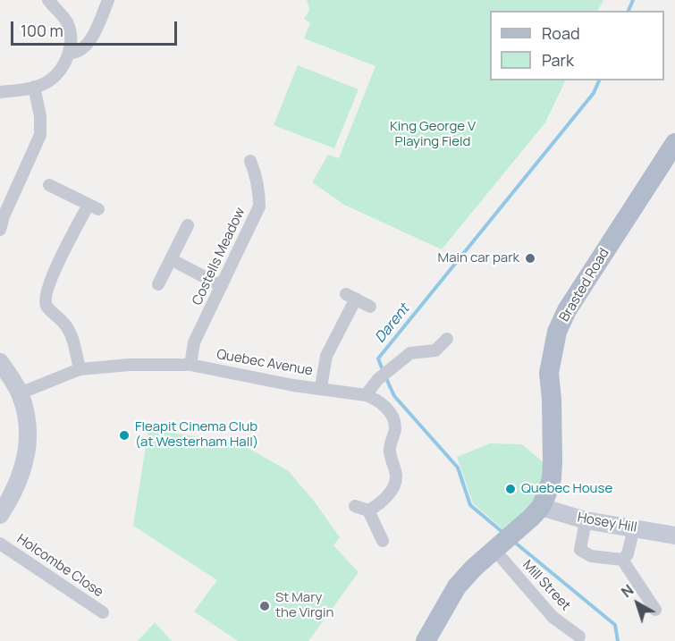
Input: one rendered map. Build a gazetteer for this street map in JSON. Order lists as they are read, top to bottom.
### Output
{
  "streets": {
    "main road": ["Brasted Road"],
    "street": [
      "Costells Meadow",
      "Quebec Avenue",
      "Hosey Hill",
      "Holcombe Close",
      "Mill Street"
    ]
  },
  "crossings": [
    ["Costells Meadow", "Quebec Avenue"],
    ["Brasted Road", "Hosey Hill"]
  ],
  "water": ["Darent"],
  "parks": ["King George V Playing Field"],
  "places": [
    "Main car park",
    "Fleapit Cinema Club (at Westerham Hall)",
    "Quebec House",
    "St Mary the Virgin"
  ],
  "legend": ["Road", "Park"],
  "scale_bar": "100 m",
  "north": "top left"
}
